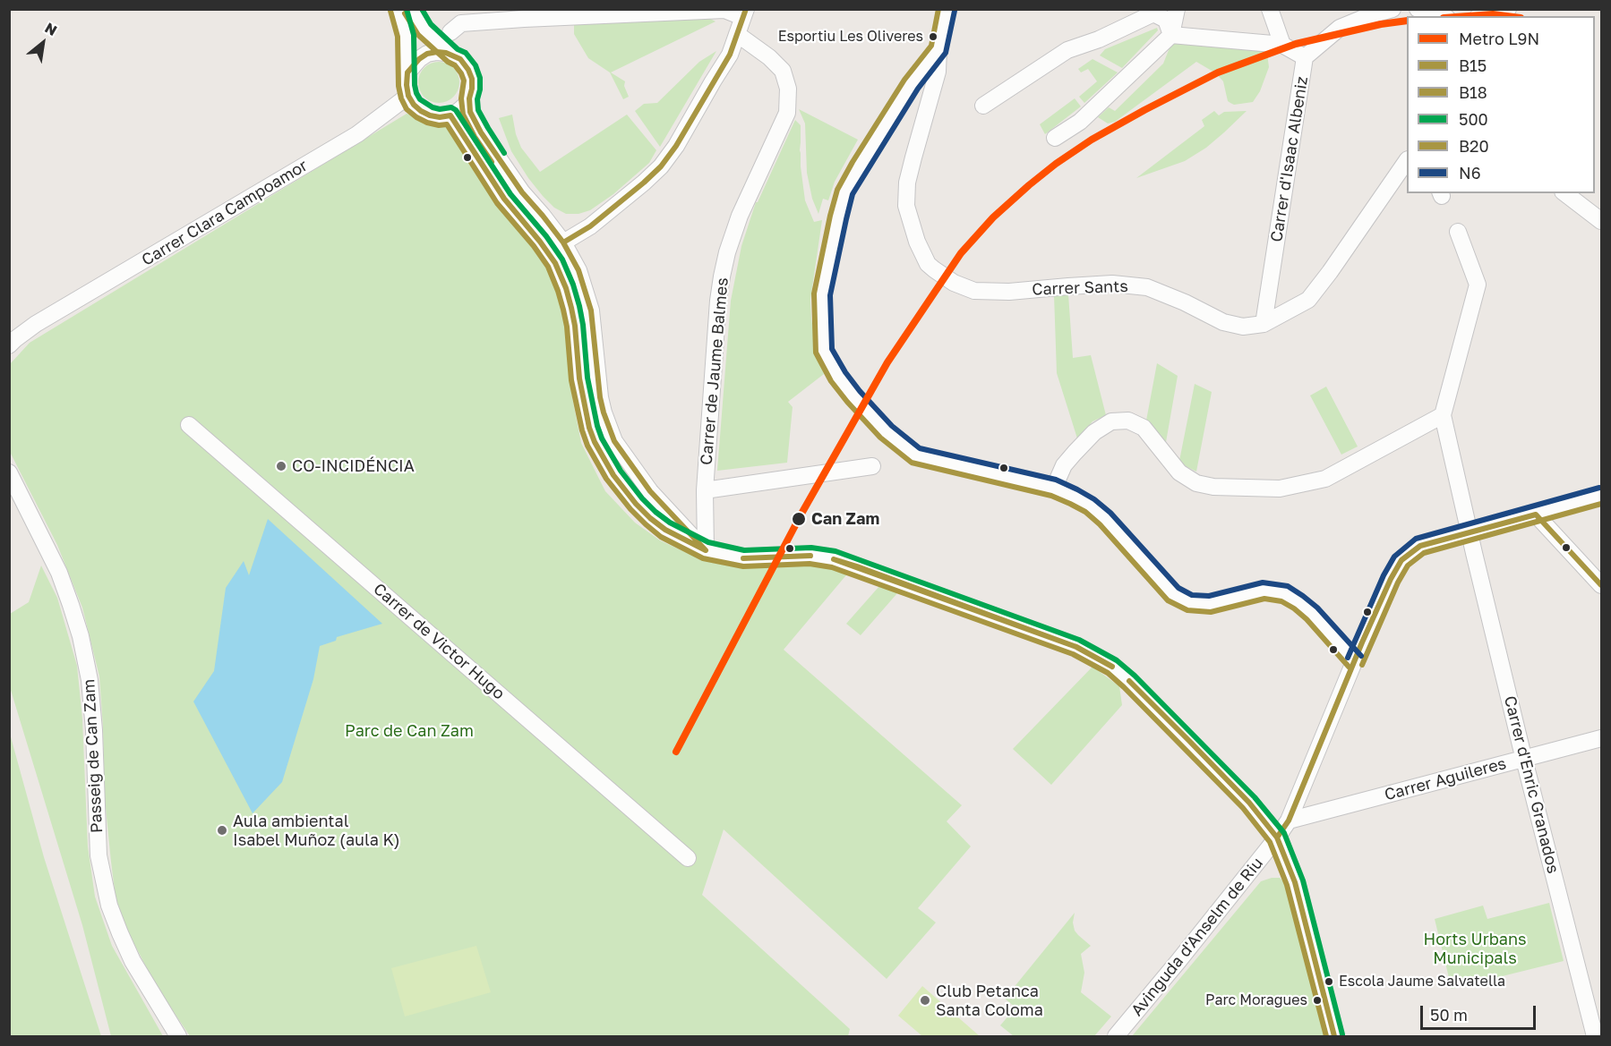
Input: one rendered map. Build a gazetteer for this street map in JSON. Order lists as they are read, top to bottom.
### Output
{
  "streets": {
    "street": [
      "Carrer d'Isaac Albeniz",
      "Carrer Clara Campoamor",
      "Carrer Sants",
      "Carrer de Jaume Balmes",
      "Carrer de Victor Hugo",
      "Passeig de Can Zam",
      "Carrer Aguileres",
      "Carrer d'Enric Granados",
      "Avinguda d'Anselm de Riu"
    ]
  },
  "crossings": [
    ["Carrer d'Isaac Albeniz", "Carrer Sants"],
    ["Carrer Aguileres", "Carrer d'Enric Granados"],
    ["Carrer Aguileres", "Avinguda d'Anselm de Riu"],
    ["Carrer d'Enric Granados", "Avinguda d'Anselm de Riu"]
  ],
  "parks": ["Parc de Can Zam", "Horts Urbans Municipals"],
  "places": [
    "Esportiu Les Oliveres",
    "CO-INCIDÉNCIA",
    "Can Zam",
    "Aula ambiental Isabel Muñoz (aula K)",
    "Escola Jaume Salvatella",
    "Club Petanca Santa Coloma",
    "Parc Moragues"
  ],
  "lines": [
    "transit line B15",
    "transit line 500",
    "transit line B20",
    "transit line B18",
    "transit line N6",
    "metro line L9N"
  ],
  "legend": [
    "Metro L9N",
    "B15",
    "B18",
    "500",
    "B20",
    "N6"
  ],
  "scale_bar": "50 m",
  "north": "top right"
}
